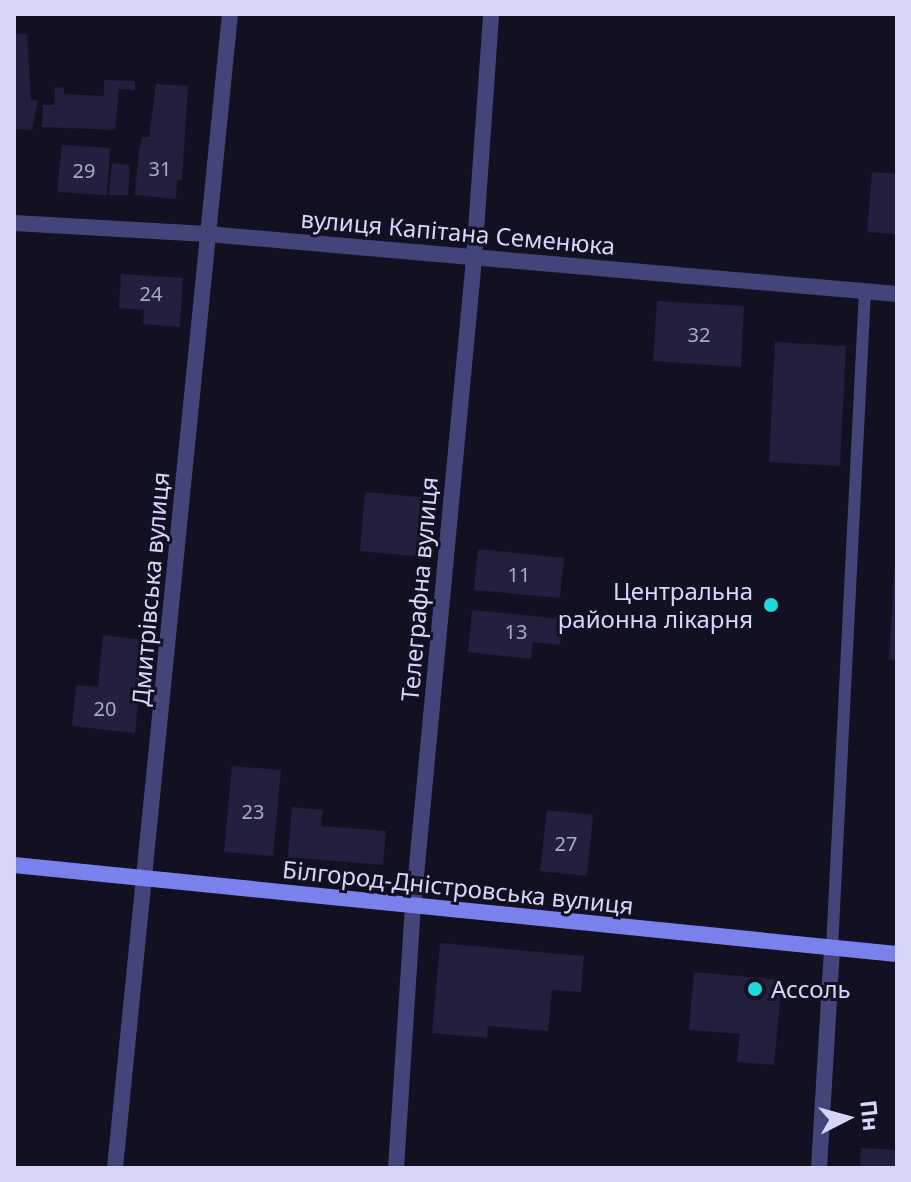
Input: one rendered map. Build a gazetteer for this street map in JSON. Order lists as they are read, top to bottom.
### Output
{
  "streets": {
    "main road": ["Білгород-Дністровська вулиця"],
    "street": ["вулиця Капітана Семенюка", "Дмитрівська вулиця", "Телеграфна вулиця"]
  },
  "crossings": [
    ["вулиця Капітана Семенюка", "Дмитрівська вулиця"],
    ["вулиця Капітана Семенюка", "Телеграфна вулиця"],
    ["Дмитрівська вулиця", "Білгород-Дністровська вулиця"],
    ["Телеграфна вулиця", "Білгород-Дністровська вулиця"]
  ],
  "places": ["Центральна районна лікарня", "Ассоль"],
  "house_numbers": [
    "31",
    "29",
    "24",
    "32",
    "11",
    "13",
    "20",
    "23",
    "27"
  ],
  "north": "right"
}
